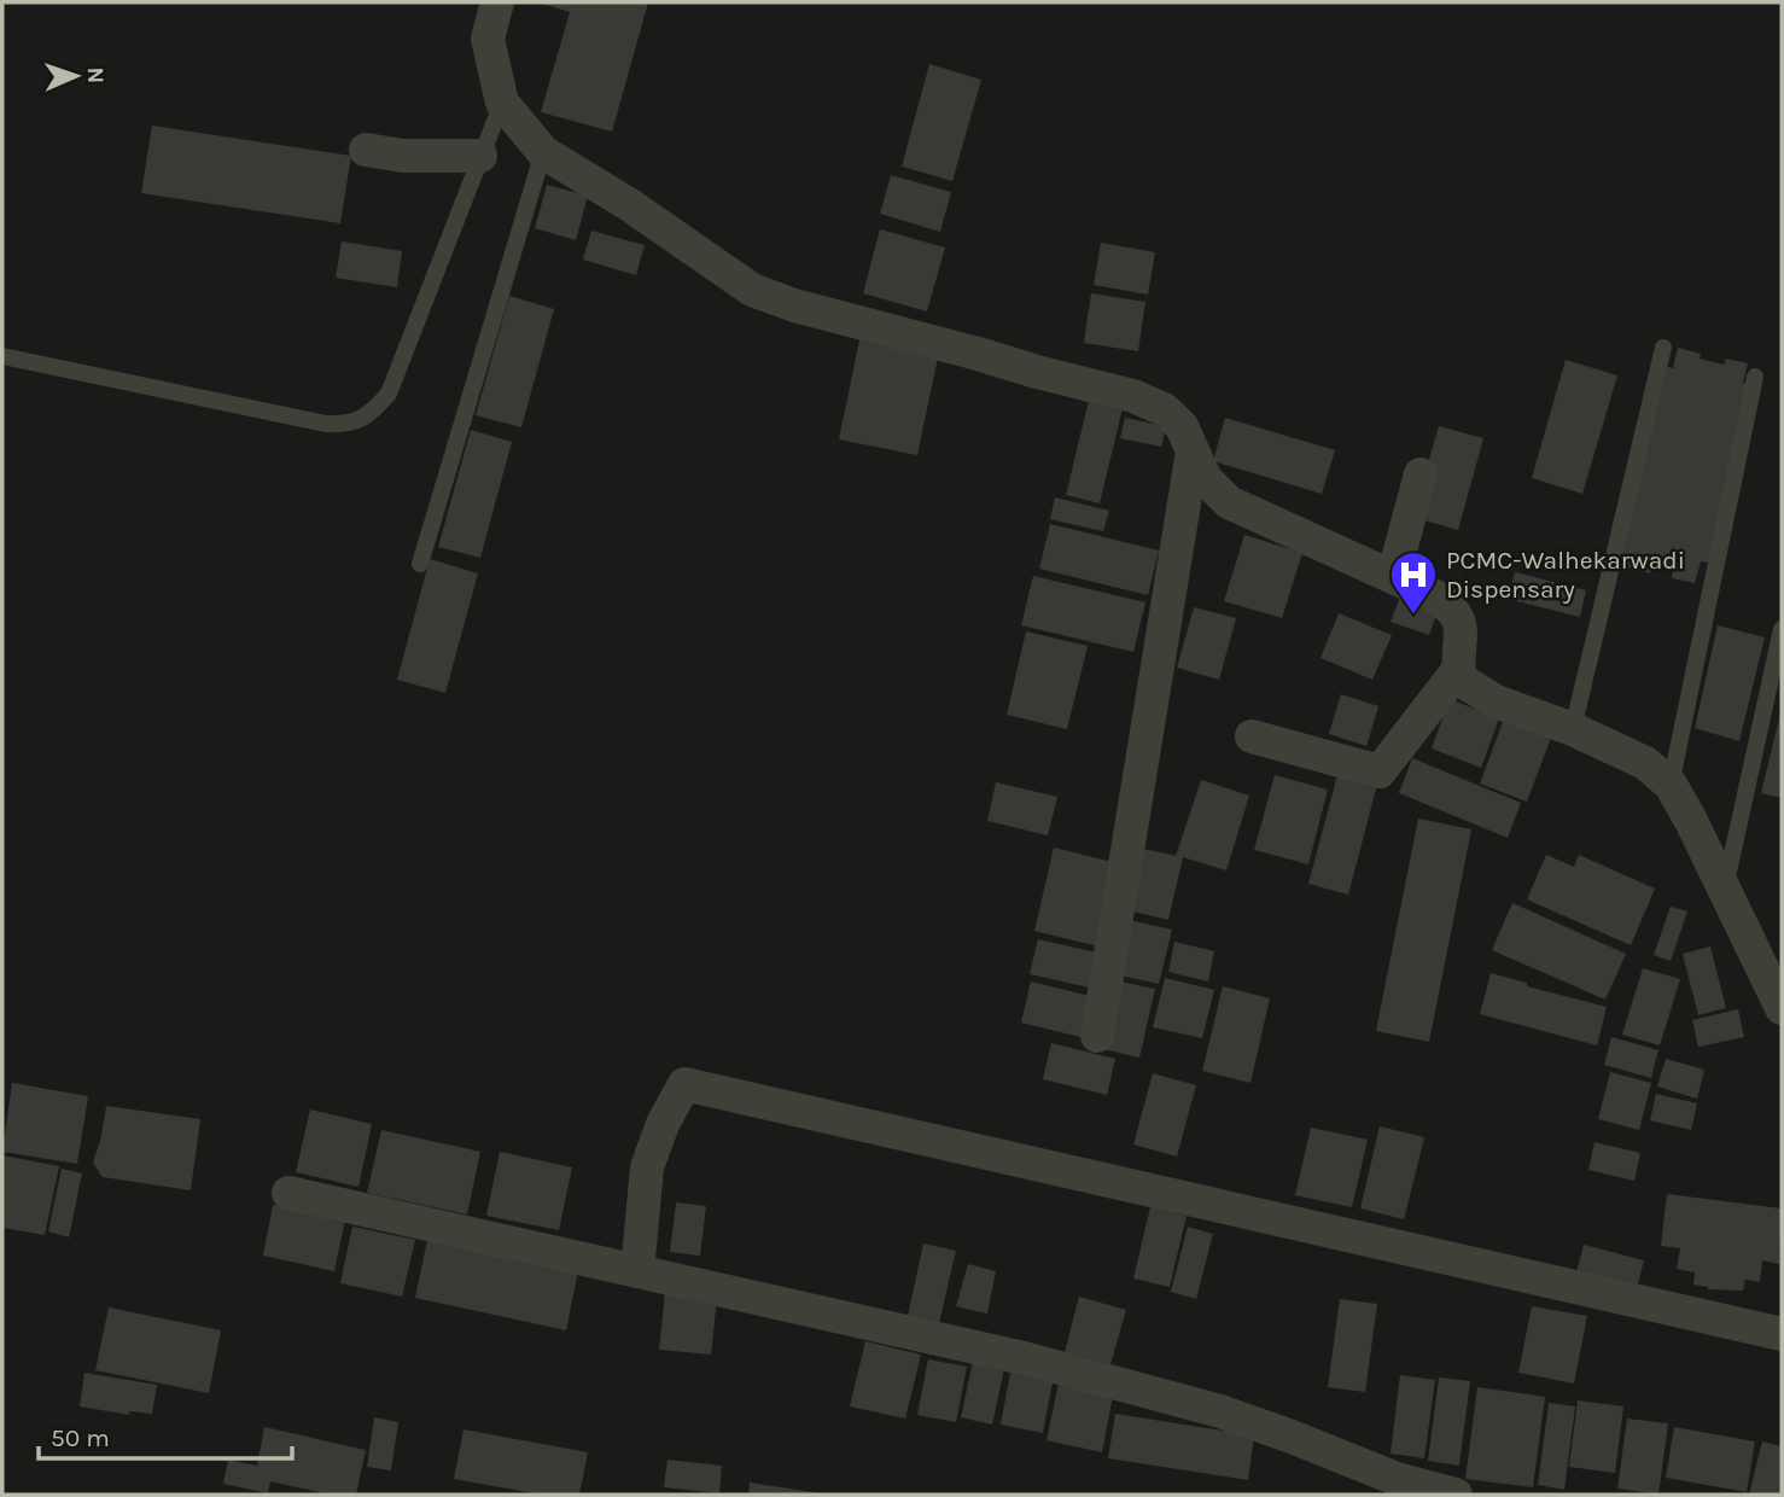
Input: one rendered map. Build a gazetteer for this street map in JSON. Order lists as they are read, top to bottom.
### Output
{
  "places": {
    "hospital": ["PCMC-Walhekarwadi Dispensary"]
  },
  "scale_bar": "50 m",
  "north": "right"
}
